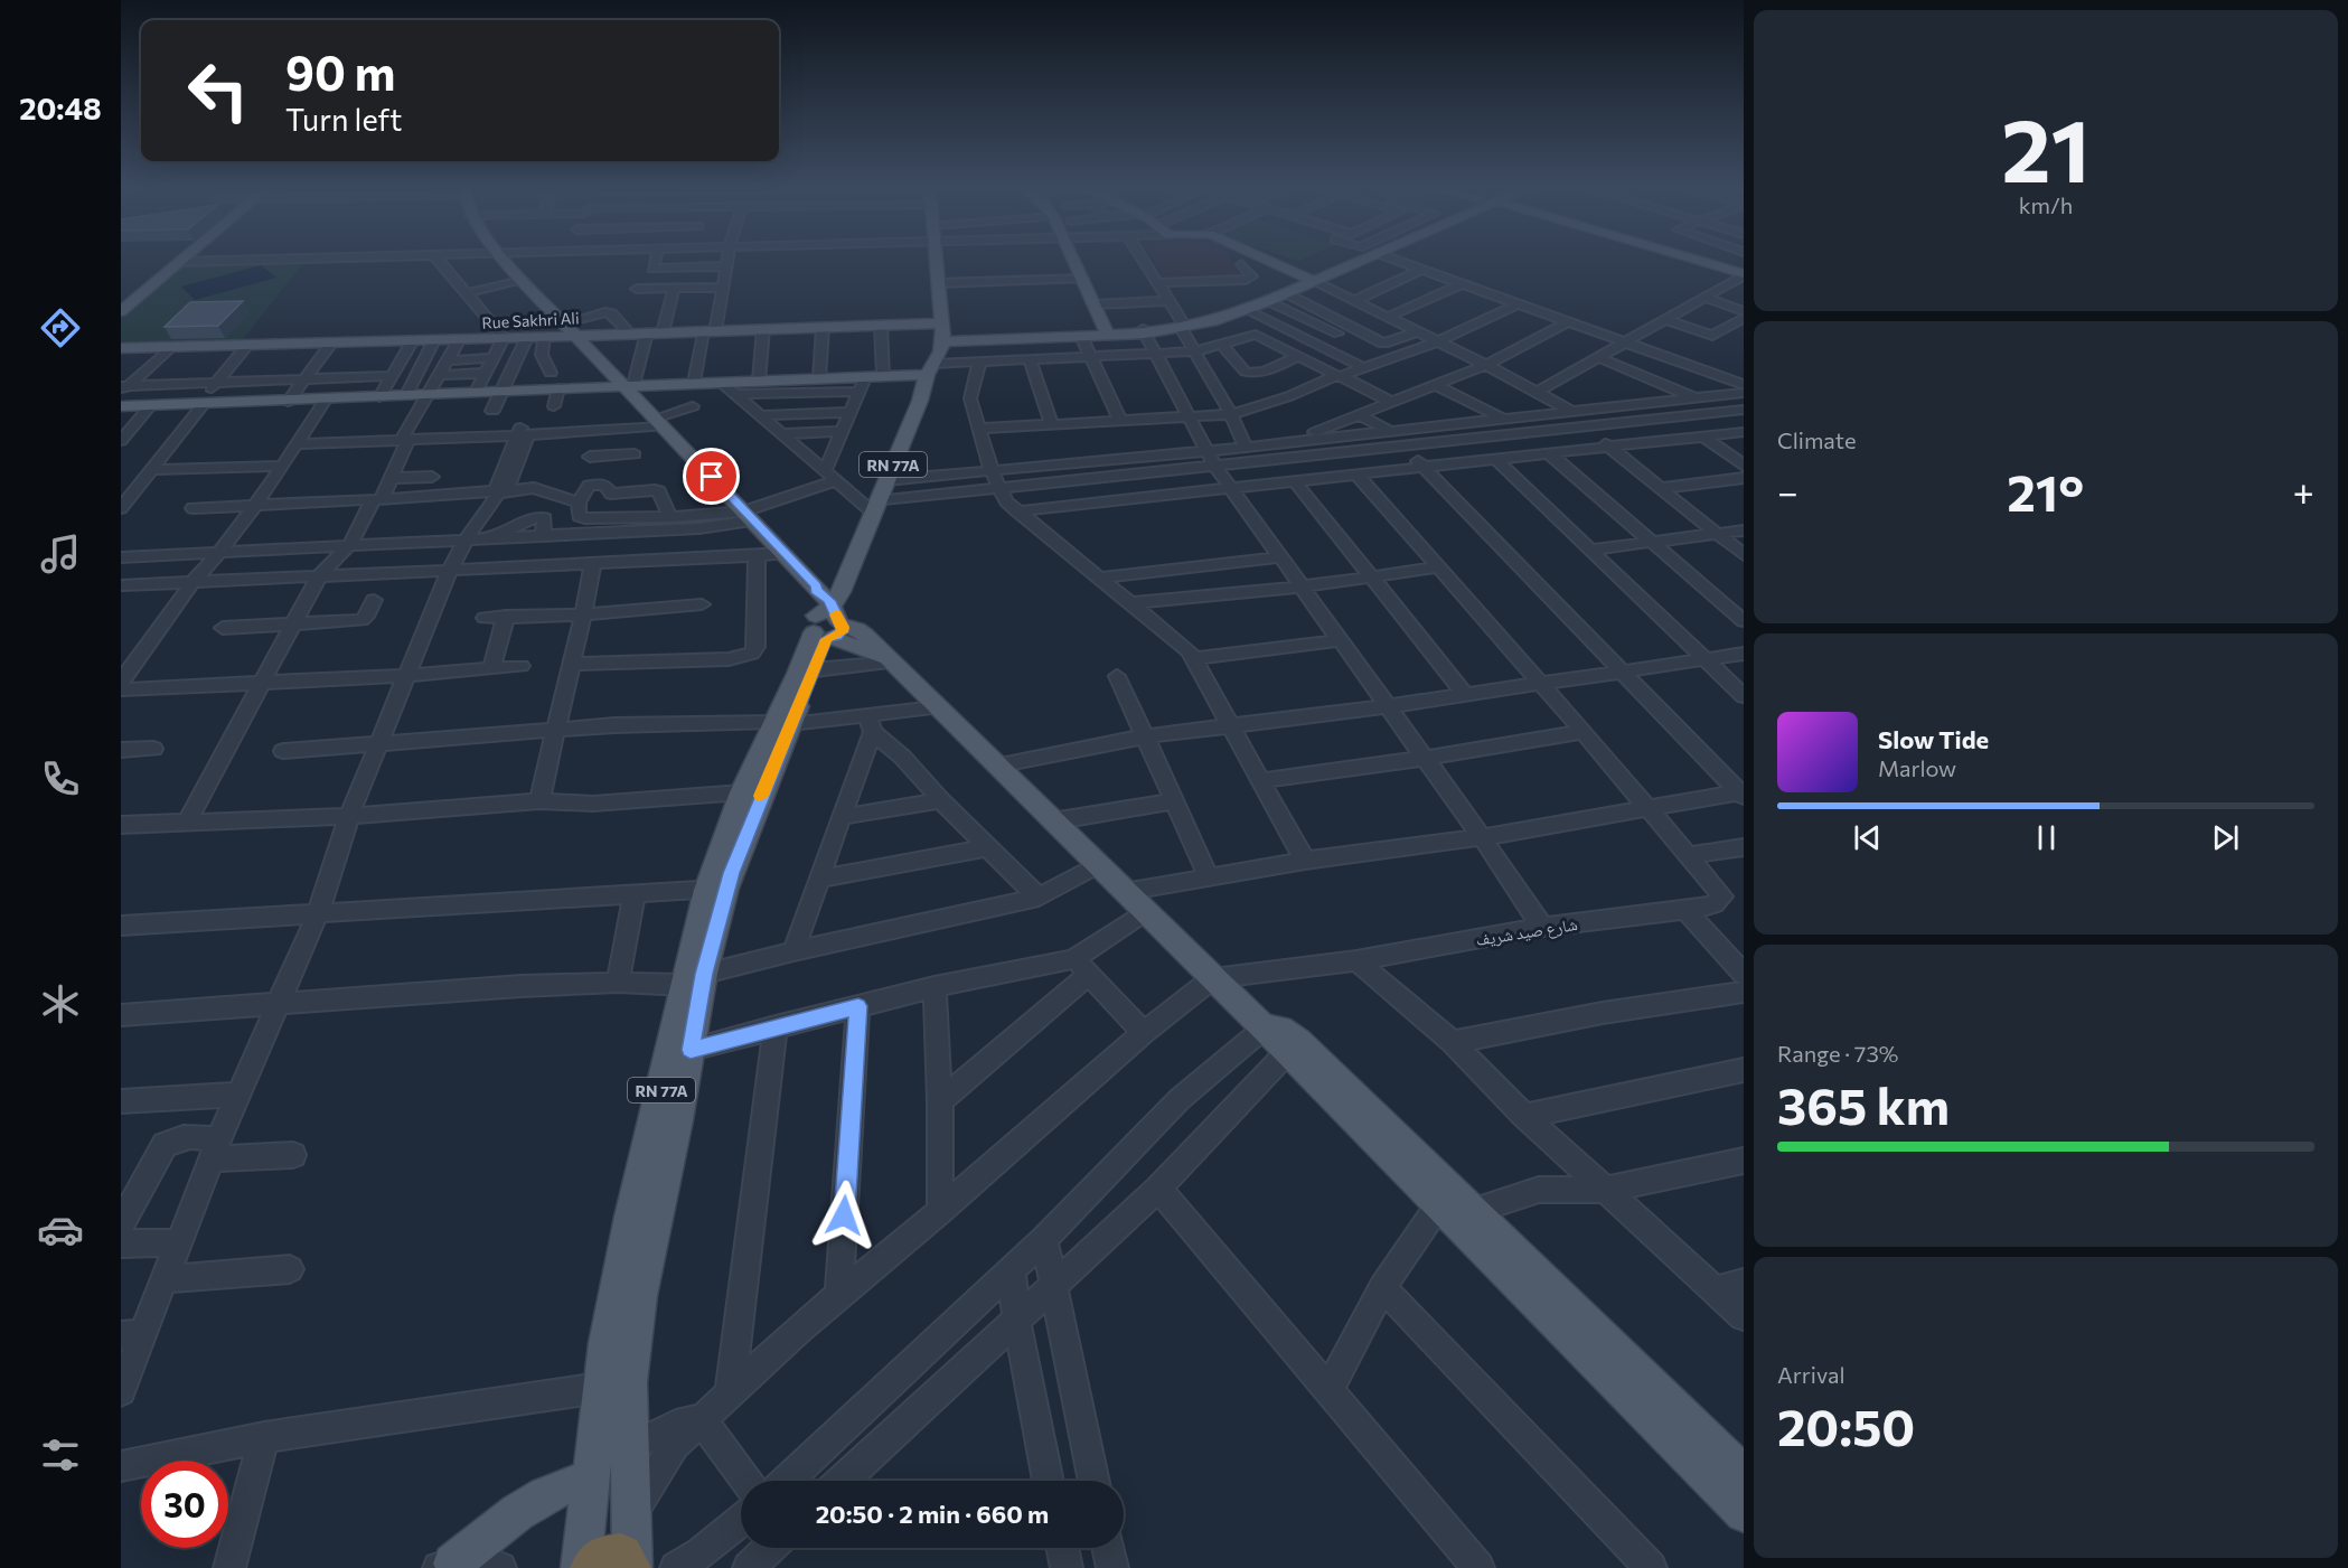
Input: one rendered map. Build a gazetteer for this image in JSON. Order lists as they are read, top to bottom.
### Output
{
  "streets": {
    "main road": ["Rue Sakhri Ali", "RN 77A"],
    "street": ["شارع صيد شريف"]
  },
  "crossings": [
    ["Rue Sakhri Ali", "RN 77A"]
  ],
  "page": {
    "tabs": "20:48",
    "tile": [
      ["21", "km/h"],
      "Climate",
      ["Range · 73%", "365 km"],
      ["Arrival", "20:50"]
    ],
    "turn": ["90 m", "Turn left"],
    "heat": ["−", "21°", "+"],
    "song": ["Slow Tide", "Marlow"],
    "limit": "30",
    "trip": "20:50 · 2 min · 660 m"
  }
}
